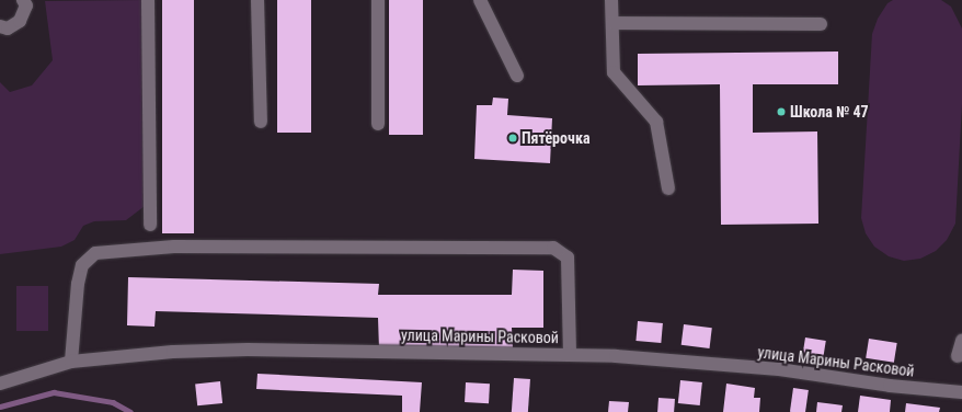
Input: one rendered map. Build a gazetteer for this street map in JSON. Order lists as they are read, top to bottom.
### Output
{
  "streets": {
    "street": ["улица Марины Расковой"]
  },
  "places": ["Школа № 47", "Пятёрочка"]
}
